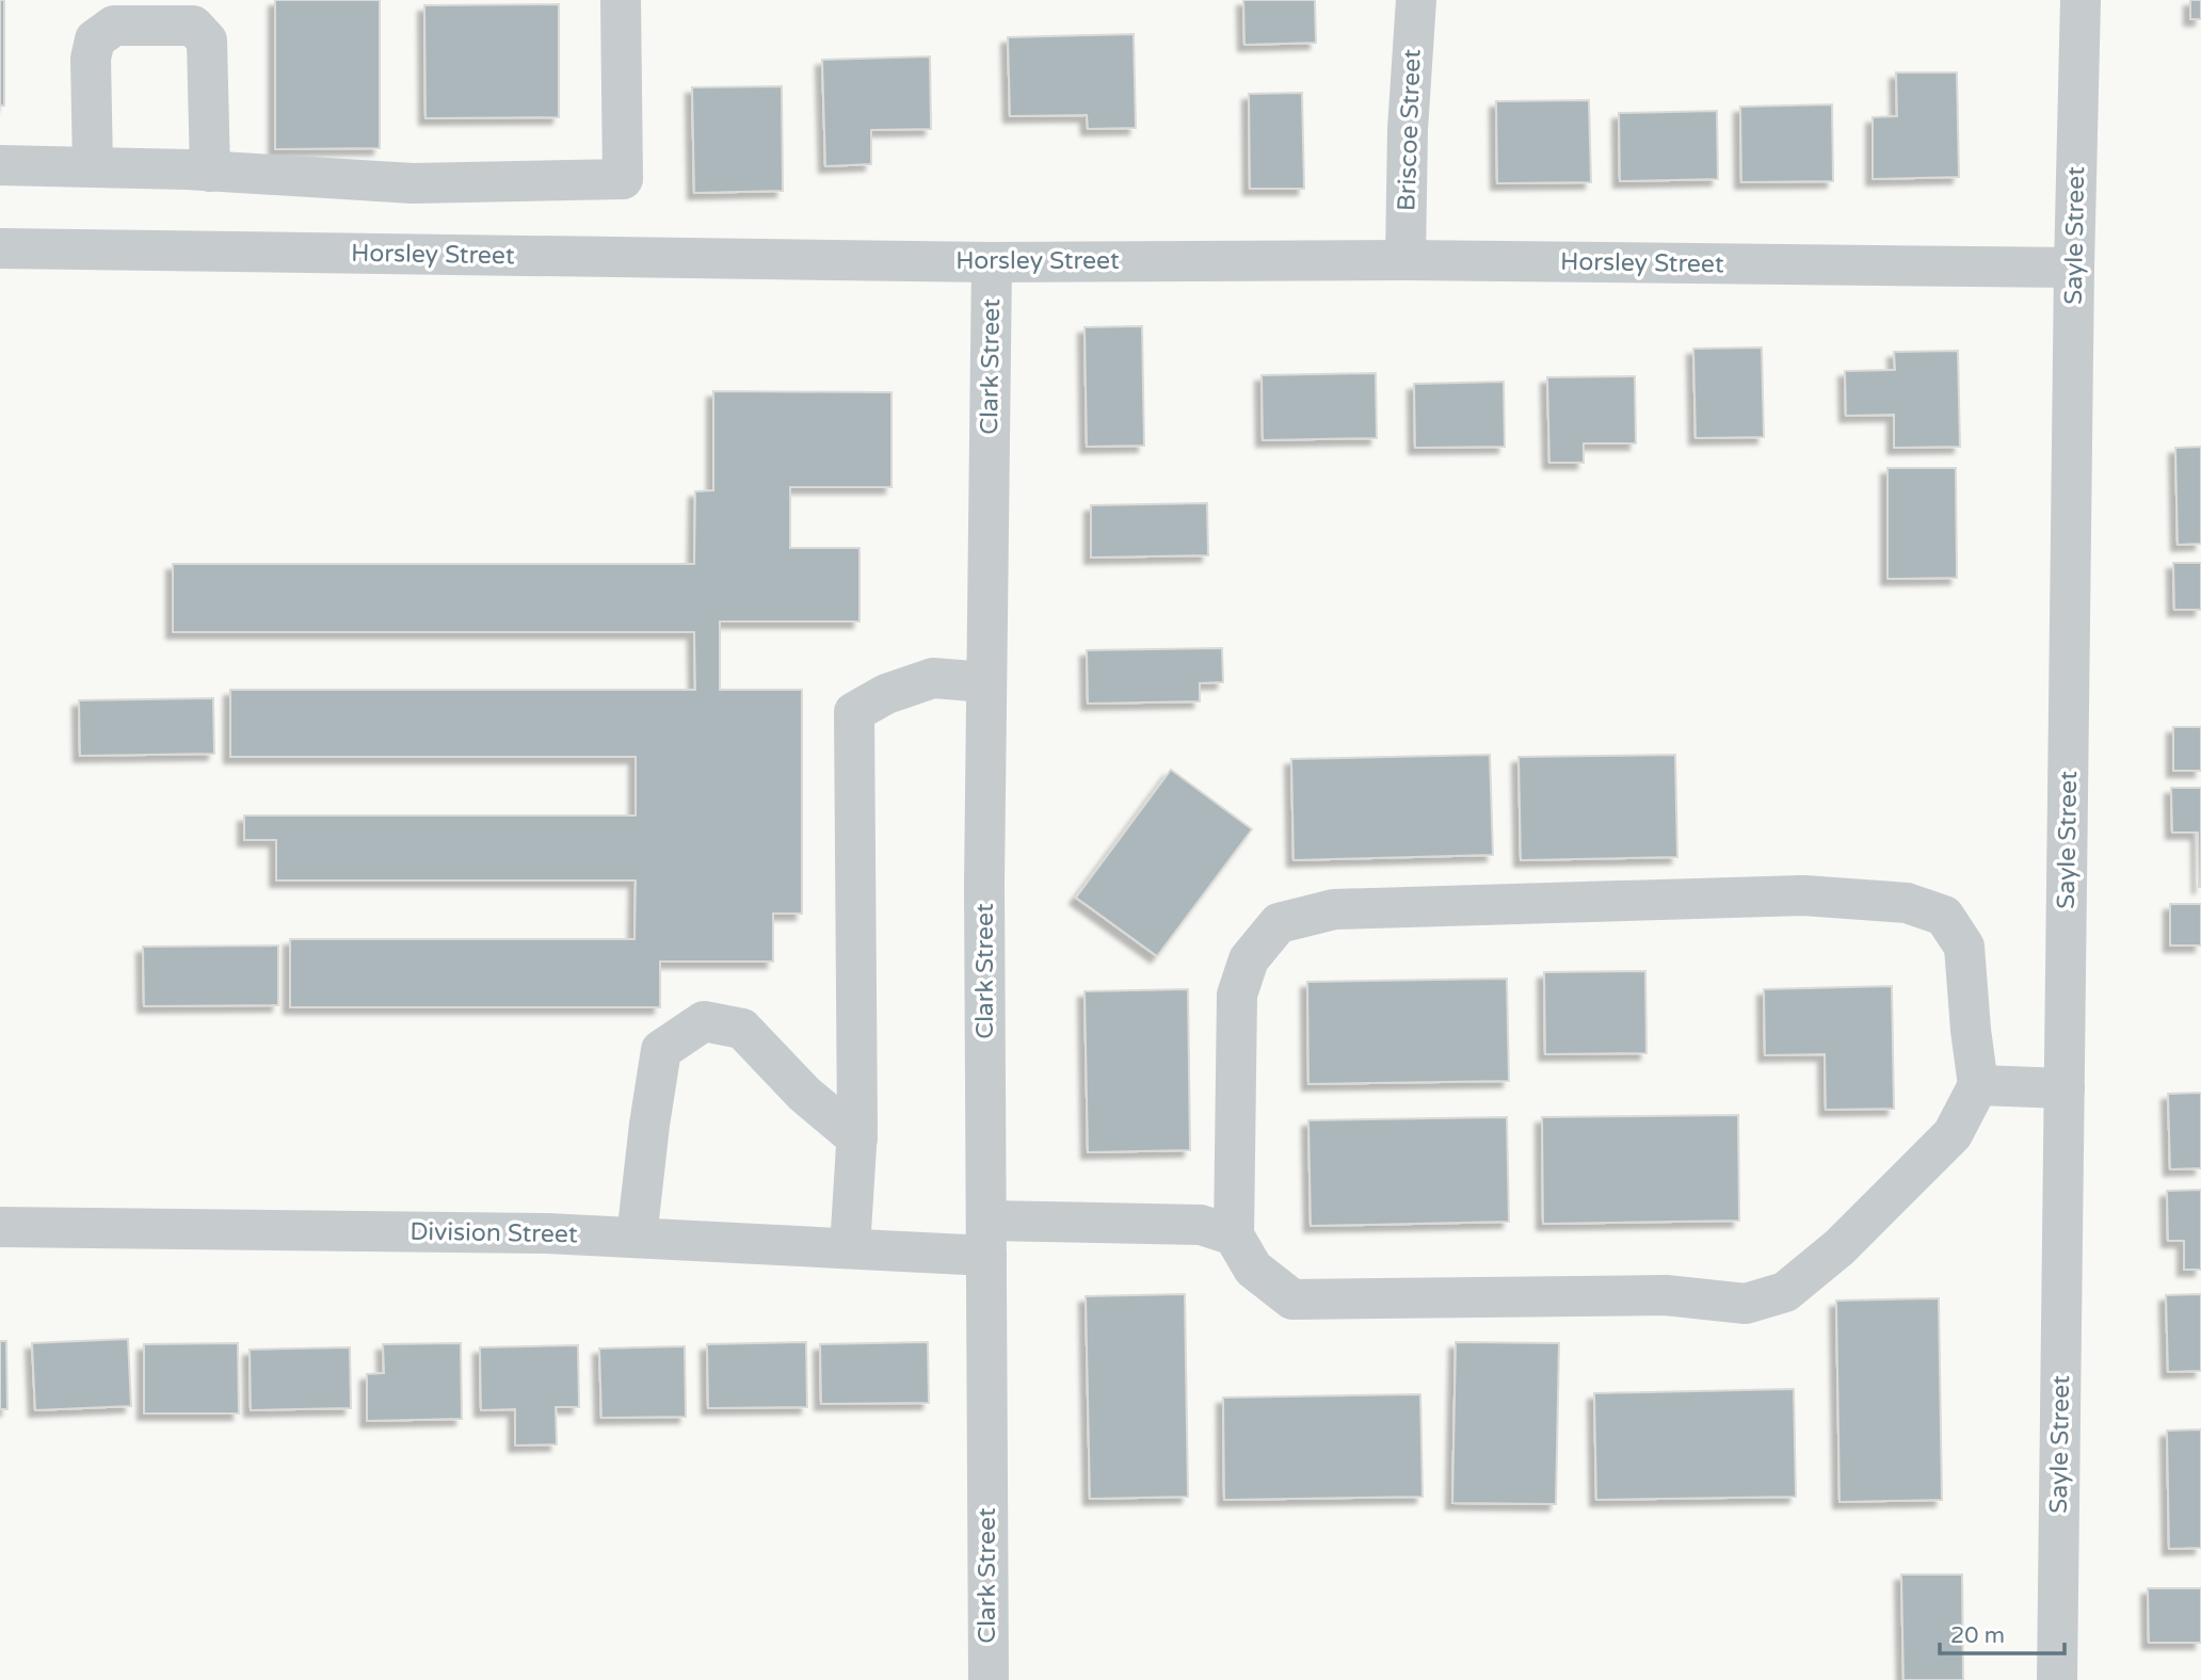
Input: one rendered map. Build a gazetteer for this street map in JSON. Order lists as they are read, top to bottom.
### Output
{
  "streets": {
    "street": [
      "Briscoe Street",
      "Sayle Street",
      "Horsley Street",
      "Clark Street",
      "Division Street"
    ]
  },
  "crossings": [
    ["Briscoe Street", "Horsley Street"],
    ["Sayle Street", "Horsley Street"],
    ["Horsley Street", "Clark Street"],
    ["Clark Street", "Division Street"]
  ],
  "scale_bar": "20 m"
}
